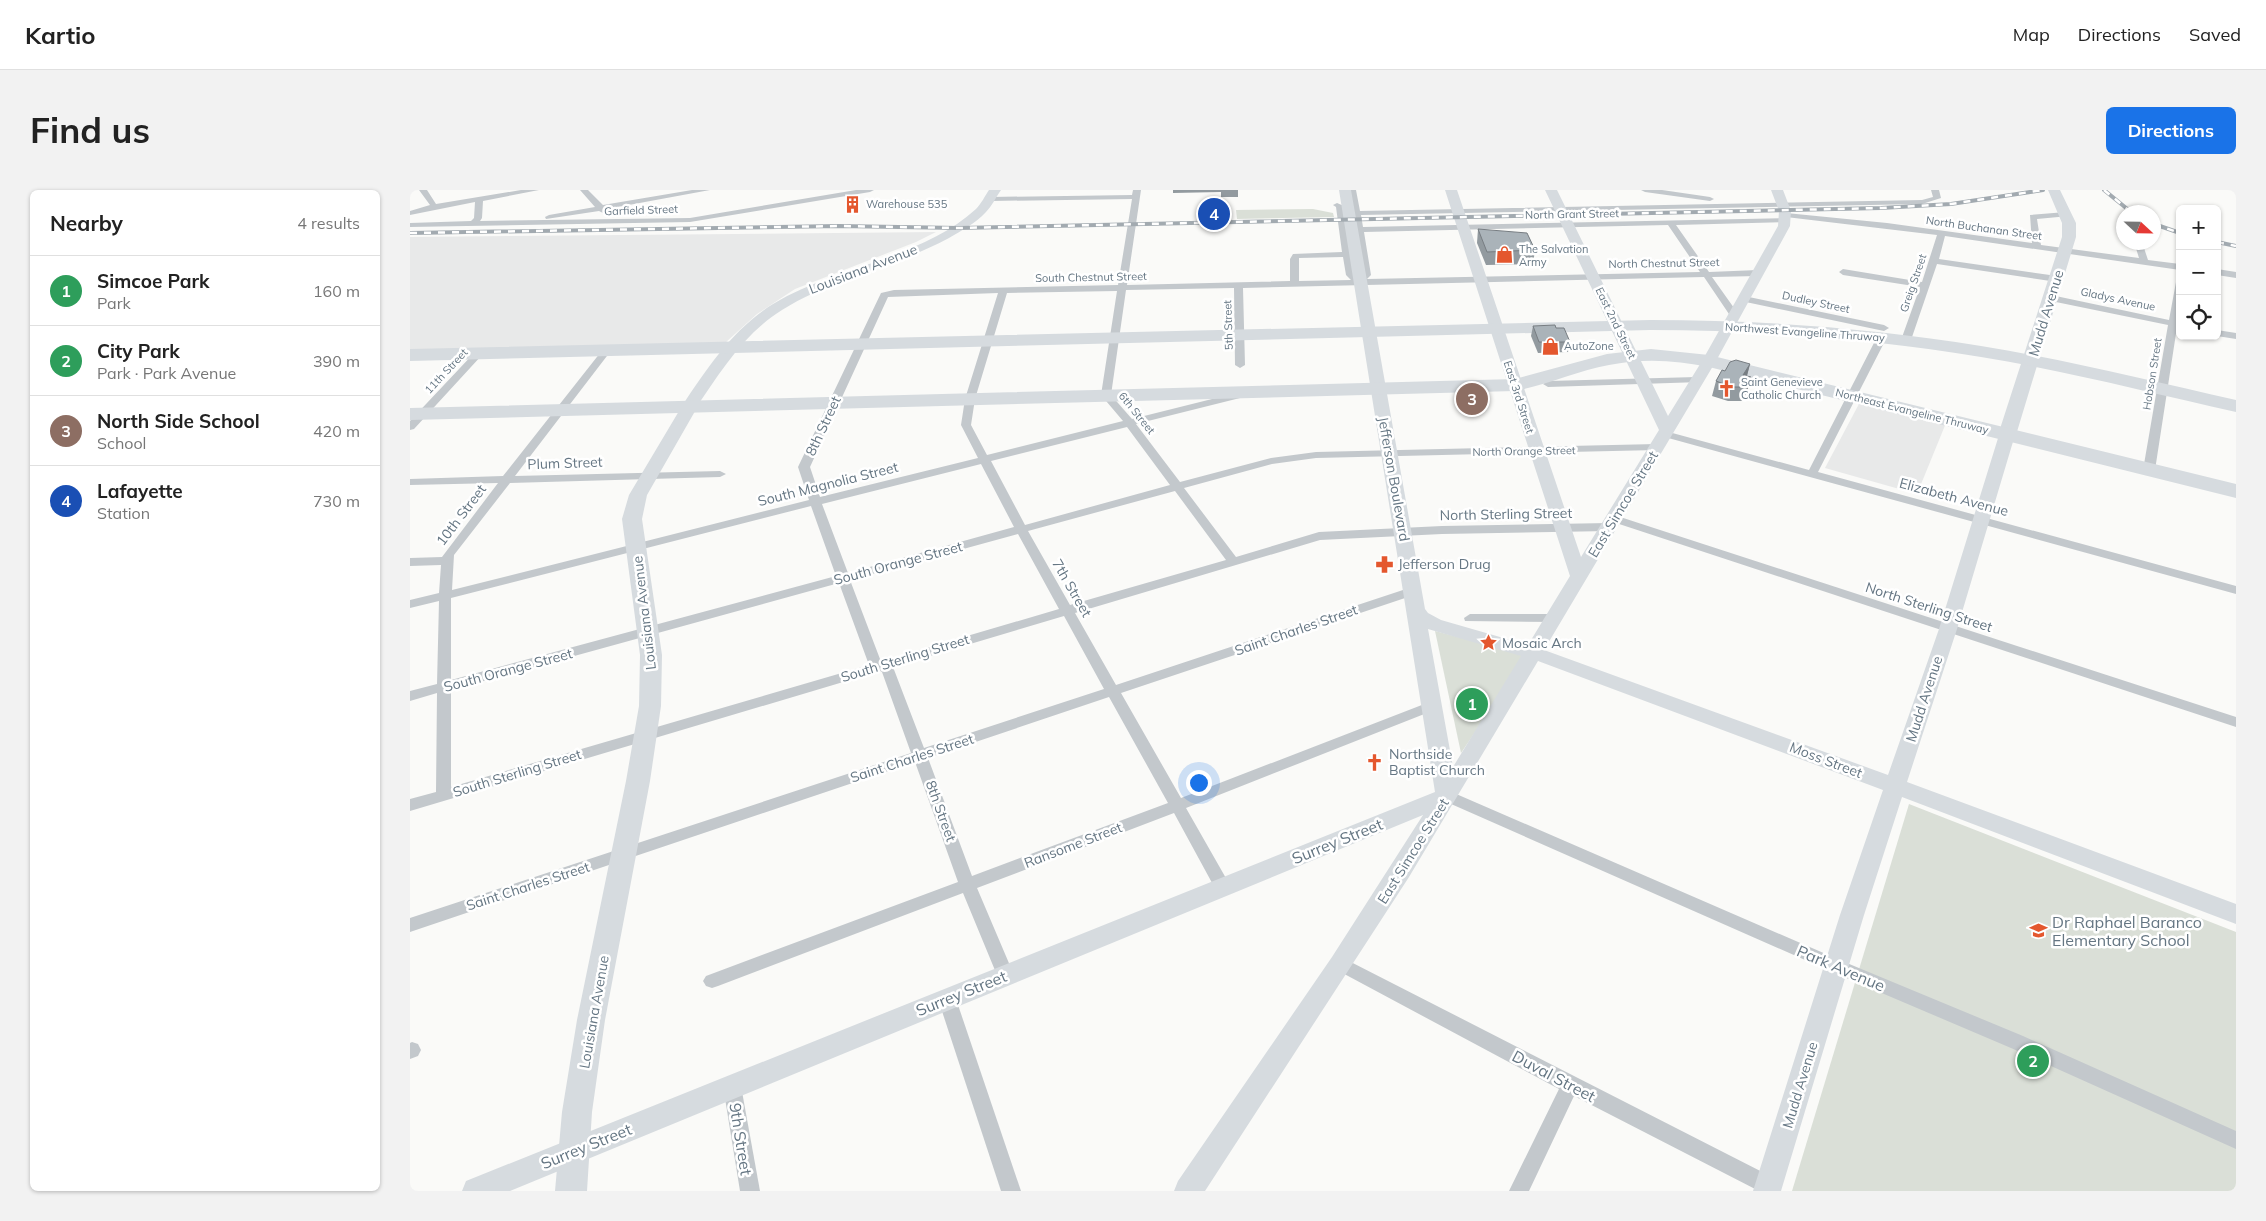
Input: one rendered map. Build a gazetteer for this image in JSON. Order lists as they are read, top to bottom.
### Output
{
  "streets": {
    "highway": ["Northwest Evangeline Thruway", "Northeast Evangeline Thruway"],
    "main road": ["Louisiana Avenue", "Mudd Avenue"],
    "street": [
      "Garfield Street",
      "North Grant Street",
      "North Buchanan Street",
      "North Chestnut Street",
      "South Chestnut Street",
      "Greig Street",
      "Gladys Avenue",
      "Dudley Street",
      "East 2nd Street",
      "5th Street",
      "11th Street",
      "Hobson Street",
      "East 3rd Street",
      "6th Street",
      "8th Street",
      "North Orange Street",
      "Plum Street",
      "Jefferson Boulevard",
      "South Magnolia Street",
      "Elizabeth Avenue",
      "East Simcoe Street",
      "North Sterling Street",
      "10th Street",
      "South Orange Street",
      "7th Street",
      "Saint Charles Street",
      "South Sterling Street",
      "Moss Street",
      "Surrey Street",
      "Ransome Street",
      "Park Avenue",
      "Duval Street",
      "9th Street"
    ]
  },
  "crossings": [
    ["North Grant Street", "North Buchanan Street"],
    ["North Grant Street", "East 2nd Street"],
    ["North Grant Street", "East 3rd Street"],
    ["North Grant Street", "Jefferson Boulevard"],
    ["North Grant Street", "East Simcoe Street"],
    ["North Buchanan Street", "Greig Street"],
    ["North Buchanan Street", "Mudd Avenue"],
    ["North Buchanan Street", "East Simcoe Street"],
    ["North Chestnut Street", "South Chestnut Street"],
    ["North Chestnut Street", "East 2nd Street"],
    ["North Chestnut Street", "East 3rd Street"],
    ["North Chestnut Street", "Jefferson Boulevard"],
    ["North Chestnut Street", "East Simcoe Street"],
    ["Louisiana Avenue", "Northwest Evangeline Thruway"],
    ["Louisiana Avenue", "Northeast Evangeline Thruway"],
    ["Louisiana Avenue", "Plum Street"],
    ["Louisiana Avenue", "South Magnolia Street"],
    ["Louisiana Avenue", "South Orange Street"],
    ["Louisiana Avenue", "Saint Charles Street"],
    ["Louisiana Avenue", "South Sterling Street"],
    ["Louisiana Avenue", "Surrey Street"],
    ["South Chestnut Street", "5th Street"],
    ["South Chestnut Street", "6th Street"],
    ["South Chestnut Street", "8th Street"],
    ["South Chestnut Street", "Jefferson Boulevard"],
    ["South Chestnut Street", "7th Street"],
    ["Greig Street", "Northwest Evangeline Thruway"],
    ["Gladys Avenue", "Mudd Avenue"],
    ["Gladys Avenue", "Hobson Street"],
    ["Dudley Street", "Northwest Evangeline Thruway"],
    ["Dudley Street", "East Simcoe Street"],
    ["Mudd Avenue", "Northwest Evangeline Thruway"],
    ["Mudd Avenue", "Northeast Evangeline Thruway"],
    ["Mudd Avenue", "Elizabeth Avenue"],
    ["Mudd Avenue", "North Sterling Street"],
    ["Mudd Avenue", "Moss Street"],
    ["Mudd Avenue", "Park Avenue"],
    ["Mudd Avenue", "Duval Street"],
    ["East 2nd Street", "Northwest Evangeline Thruway"],
    ["East 2nd Street", "Northeast Evangeline Thruway"],
    ["East 2nd Street", "North Orange Street"],
    ["East 2nd Street", "Elizabeth Avenue"],
    ["East 2nd Street", "East Simcoe Street"],
    ["5th Street", "Northwest Evangeline Thruway"],
    ["Northwest Evangeline Thruway", "11th Street"],
    ["Northwest Evangeline Thruway", "Hobson Street"],
    ["Northwest Evangeline Thruway", "East 3rd Street"],
    ["Northwest Evangeline Thruway", "6th Street"],
    ["Northwest Evangeline Thruway", "8th Street"],
    ["Northwest Evangeline Thruway", "Jefferson Boulevard"],
    ["Northwest Evangeline Thruway", "East Simcoe Street"],
    ["Northwest Evangeline Thruway", "10th Street"],
    ["Northwest Evangeline Thruway", "7th Street"],
    ["11th Street", "Northeast Evangeline Thruway"],
    ["Hobson Street", "Northeast Evangeline Thruway"],
    ["East 3rd Street", "Northeast Evangeline Thruway"],
    ["East 3rd Street", "North Orange Street"],
    ["East 3rd Street", "East Simcoe Street"],
    ["East 3rd Street", "North Sterling Street"],
    ["Northeast Evangeline Thruway", "6th Street"],
    ["Northeast Evangeline Thruway", "8th Street"],
    ["Northeast Evangeline Thruway", "Jefferson Boulevard"],
    ["Northeast Evangeline Thruway", "South Magnolia Street"],
    ["Northeast Evangeline Thruway", "East Simcoe Street"],
    ["Northeast Evangeline Thruway", "10th Street"],
    ["Northeast Evangeline Thruway", "7th Street"],
    ["6th Street", "South Magnolia Street"],
    ["6th Street", "South Orange Street"],
    ["6th Street", "South Sterling Street"],
    ["8th Street", "South Magnolia Street"],
    ["8th Street", "South Orange Street"],
    ["8th Street", "Saint Charles Street"],
    ["8th Street", "South Sterling Street"],
    ["8th Street", "Surrey Street"],
    ["8th Street", "Ransome Street"],
    ["North Orange Street", "Jefferson Boulevard"],
    ["North Orange Street", "Elizabeth Avenue"],
    ["North Orange Street", "East Simcoe Street"],
    ["North Orange Street", "South Orange Street"],
    ["Plum Street", "10th Street"],
    ["Jefferson Boulevard", "East Simcoe Street"],
    ["Jefferson Boulevard", "North Sterling Street"],
    ["Jefferson Boulevard", "South Orange Street"],
    ["Jefferson Boulevard", "Saint Charles Street"],
    ["Jefferson Boulevard", "South Sterling Street"],
    ["Jefferson Boulevard", "Moss Street"],
    ["Jefferson Boulevard", "Surrey Street"],
    ["Jefferson Boulevard", "Ransome Street"],
    ["Jefferson Boulevard", "Park Avenue"],
    ["South Magnolia Street", "10th Street"],
    ["South Magnolia Street", "7th Street"],
    ["Elizabeth Avenue", "East Simcoe Street"],
    ["East Simcoe Street", "North Sterling Street"],
    ["East Simcoe Street", "Moss Street"],
    ["East Simcoe Street", "Surrey Street"],
    ["East Simcoe Street", "Park Avenue"],
    ["East Simcoe Street", "Duval Street"],
    ["North Sterling Street", "South Sterling Street"],
    ["10th Street", "South Orange Street"],
    ["10th Street", "South Sterling Street"],
    ["South Orange Street", "7th Street"],
    ["7th Street", "Saint Charles Street"],
    ["7th Street", "South Sterling Street"],
    ["7th Street", "Surrey Street"],
    ["7th Street", "Ransome Street"],
    ["Saint Charles Street", "Moss Street"],
    ["Surrey Street", "Park Avenue"],
    ["Surrey Street", "9th Street"]
  ],
  "places": {
    "building": ["Warehouse 535"],
    "shop": ["The Salvation Army", "AutoZone"],
    "church": ["Saint Genevieve Catholic Church", "Northside Baptist Church"],
    "pharmacy": ["Jefferson Drug"],
    "place": ["Mosaic Arch"],
    "school or university": ["Dr Raphael Baranco Elementary School"]
  },
  "north": "right",
  "page": {
    "header": "Kartio",
    "nav": ["Map", "Directions", "Saved"],
    "buttons": "Directions",
    "title": "Find us",
    "heading": ["Nearby", "4 results"],
    "pins": [
      "4",
      "3",
      "1",
      "2"
    ],
    "map_buttons": ["+", "−"],
    "list": [
      {
        "mark": "1",
        "name": "Simcoe Park",
        "note": "Park",
        "value": "160 m"
      },
      {
        "mark": "2",
        "name": "City Park",
        "note": "Park · Park Avenue",
        "value": "390 m"
      },
      {
        "mark": "3",
        "name": "North Side School",
        "note": "School",
        "value": "420 m"
      },
      {
        "mark": "4",
        "name": "Lafayette",
        "note": "Station",
        "value": "730 m"
      }
    ]
  }
}
